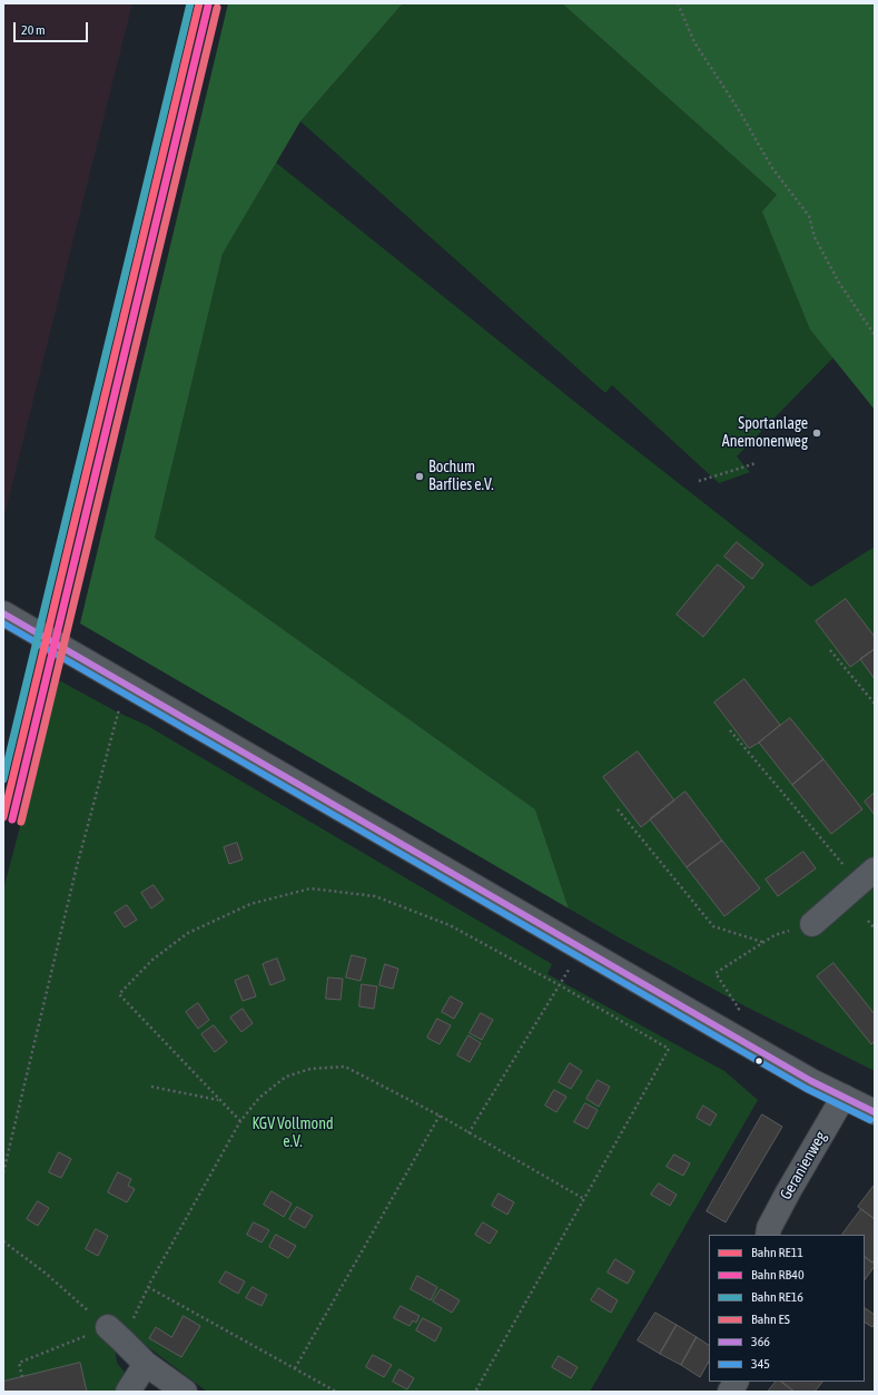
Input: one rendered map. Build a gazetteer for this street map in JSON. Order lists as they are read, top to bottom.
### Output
{
  "streets": {
    "main road": ["Geranienweg"]
  },
  "parks": ["KGV Vollmond e.V."],
  "places": ["Sportanlage Anemonenweg", "Bochum Barflies e.V."],
  "lines": [
    "rail line RE11",
    "rail line RE16",
    "rail line RB40",
    "rail line ES",
    "transit line 366",
    "transit line 345"
  ],
  "legend": [
    "Bahn RE11",
    "Bahn RB40",
    "Bahn RE16",
    "Bahn ES",
    "366",
    "345"
  ],
  "scale_bar": "20 m"
}
